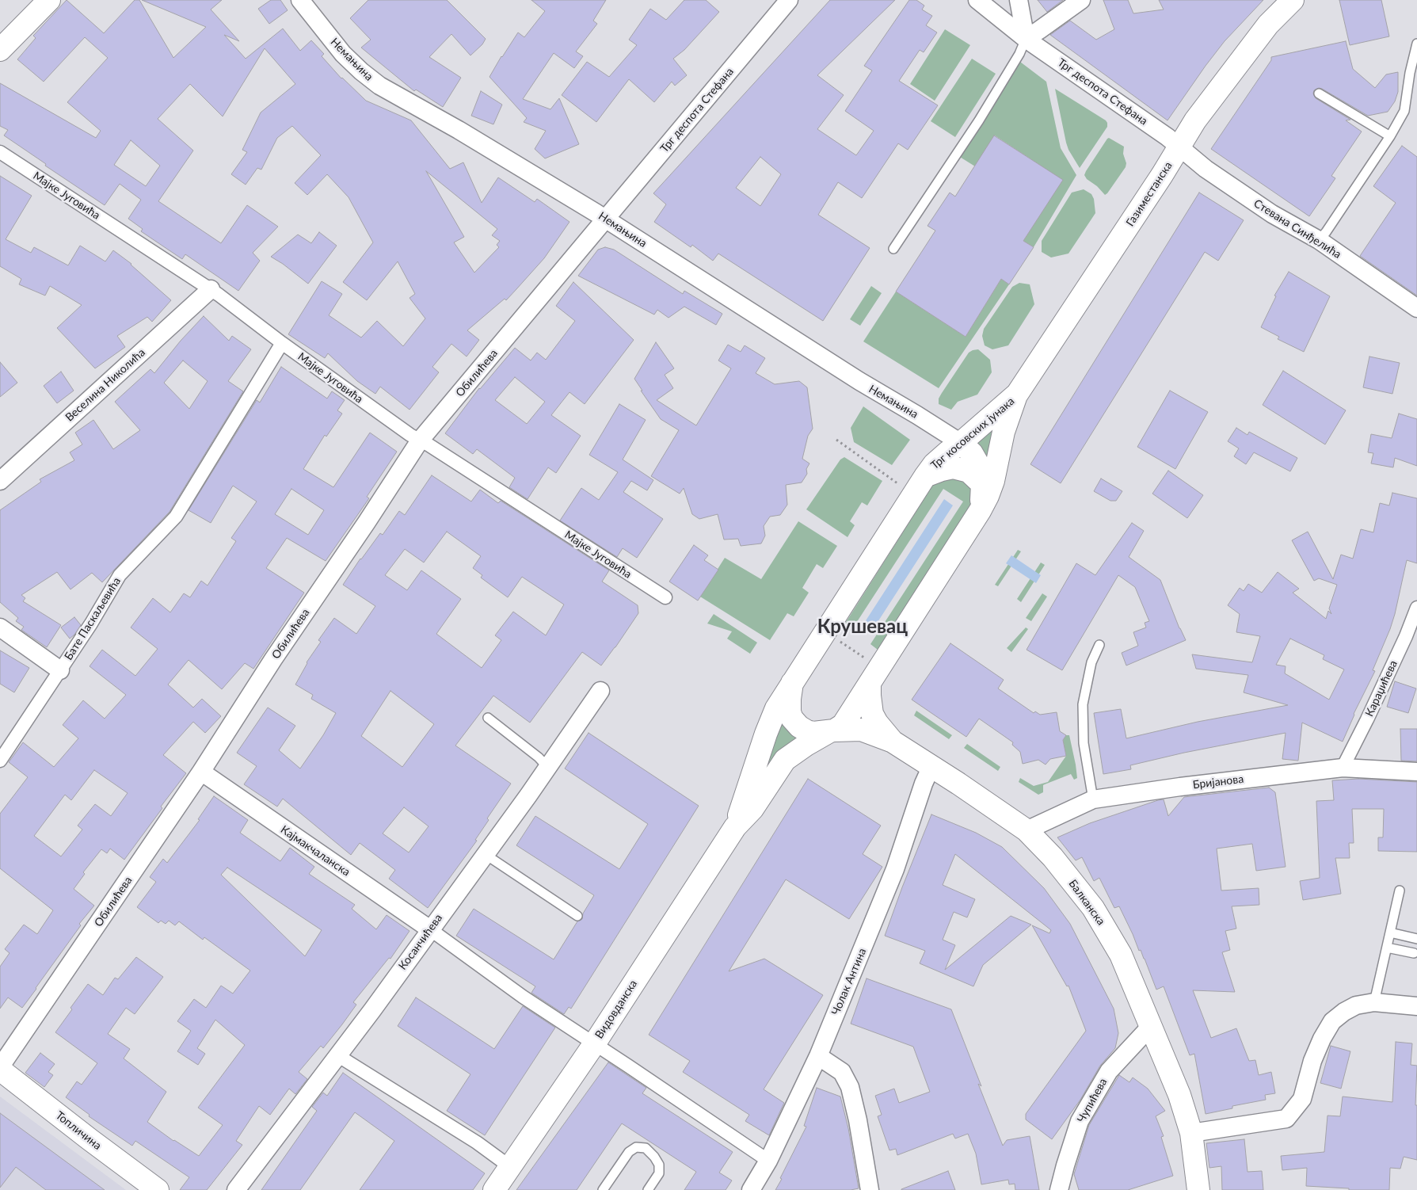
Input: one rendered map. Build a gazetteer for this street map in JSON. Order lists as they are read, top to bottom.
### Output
{
  "streets": {
    "main road": [
      "Газиместанска",
      "Трг косовских јунака",
      "Балканска",
      "Видовданска",
      "Топличина"
    ],
    "street": [
      "Немањина",
      "Трг деспота Стефана",
      "Мајке Југовића",
      "Стевана Синђелића",
      "Обилићева",
      "Веселина Николића",
      "Бате Паскаљевића",
      "Караџићева",
      "Бријанова",
      "Кајмакчаланска",
      "Косанчићева",
      "Чолак Антина",
      "Чупићева"
    ]
  },
  "crossings": [
    ["Немањина", "Трг деспота Стефана"],
    ["Немањина", "Обилићева"],
    ["Немањина", "Трг косовских јунака"],
    ["Трг деспота Стефана", "Газиместанска"],
    ["Трг деспота Стефана", "Стевана Синђелића"],
    ["Трг деспота Стефана", "Обилићева"],
    ["Газиместанска", "Стевана Синђелића"],
    ["Газиместанска", "Трг косовских јунака"],
    ["Мајке Југовића", "Обилићева"],
    ["Мајке Југовића", "Веселина Николића"],
    ["Мајке Југовића", "Бате Паскаљевића"],
    ["Обилићева", "Кајмакчаланска"],
    ["Обилићева", "Топличина"],
    ["Трг косовских јунака", "Балканска"],
    ["Трг косовских јунака", "Видовданска"],
    ["Караџићева", "Бријанова"],
    ["Бријанова", "Балканска"],
    ["Кајмакчаланска", "Косанчићева"],
    ["Балканска", "Чолак Антина"],
    ["Балканска", "Видовданска"],
    ["Балканска", "Чупићева"]
  ],
  "districts": ["Крушевац"]
}
